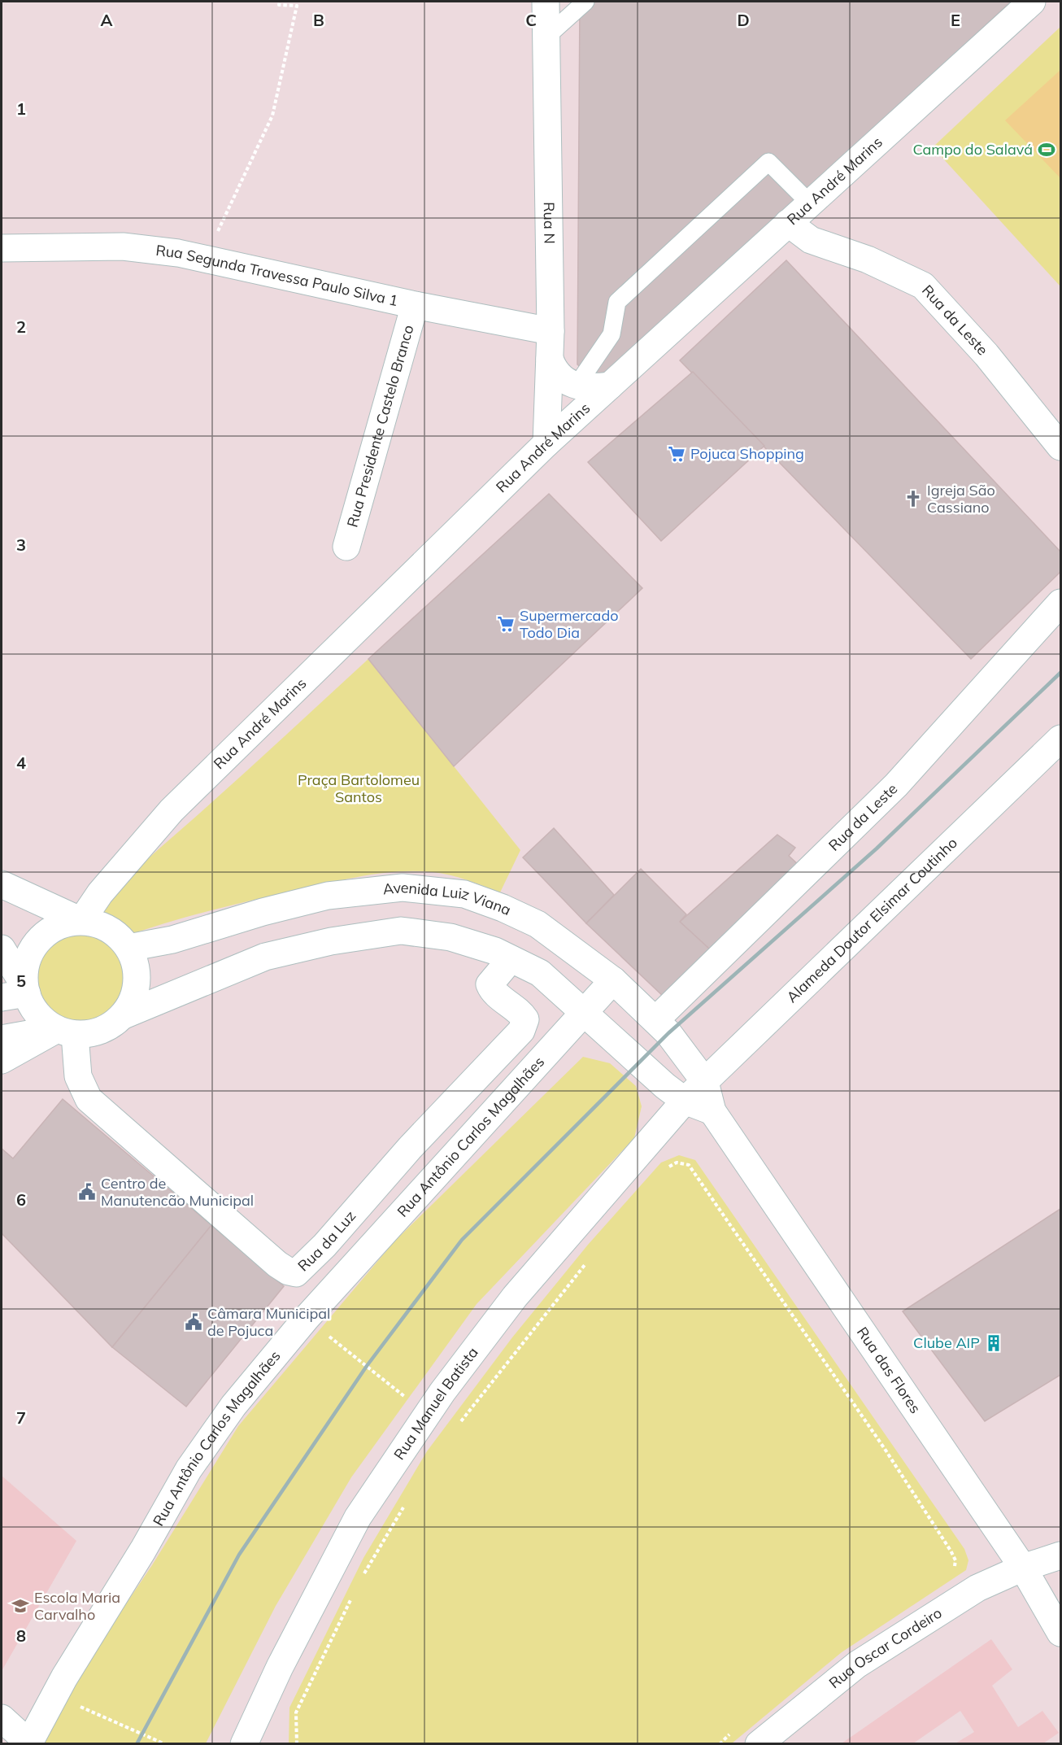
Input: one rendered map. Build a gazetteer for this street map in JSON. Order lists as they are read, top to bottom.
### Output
{
  "streets": {
    "street": [
      "Rua André Marins",
      "Rua N",
      "Rua Segunda Travessa Paulo Silva 1",
      "Rua da Leste",
      "Rua Presidente Castelo Branco",
      "Avenida Luiz Viana",
      "Alameda Doutor Elsimar Coutinho",
      "Rua Antônio Carlos Magalhães",
      "Rua da Luz",
      "Rua das Flores",
      "Rua Manuel Batista",
      "Rua Oscar Cordeiro"
    ]
  },
  "crossings": [
    ["Rua André Marins", "Rua N"],
    ["Rua André Marins", "Rua da Leste"],
    ["Rua André Marins", "Avenida Luiz Viana"],
    ["Rua André Marins", "Rua da Luz"],
    ["Rua N", "Rua Segunda Travessa Paulo Silva 1"],
    ["Rua Segunda Travessa Paulo Silva 1", "Rua Presidente Castelo Branco"],
    ["Rua da Leste", "Avenida Luiz Viana"],
    ["Avenida Luiz Viana", "Alameda Doutor Elsimar Coutinho"],
    ["Avenida Luiz Viana", "Rua Antônio Carlos Magalhães"],
    ["Avenida Luiz Viana", "Rua da Luz"],
    ["Alameda Doutor Elsimar Coutinho", "Rua Manuel Batista"],
    ["Rua das Flores", "Rua Oscar Cordeiro"]
  ],
  "parks": ["Praça Bartolomeu Santos"],
  "places": {
    "sports": ["Campo do Salavá"],
    "supermarket": ["Pojuca Shopping", "Supermercado Todo Dia"],
    "church": ["Igreja São Cassiano"],
    "public building": ["Centro de Manutencão Municipal", "Câmara Municipal de Pojuca"],
    "building": ["Clube AIP"],
    "school or university": ["Escola Maria Carvalho"]
  },
  "grid": {
    "columns": [
      "A",
      "B",
      "C",
      "D",
      "E"
    ],
    "rows": [
      "1",
      "2",
      "3",
      "4",
      "5",
      "6",
      "7",
      "8"
    ]
  }
}
